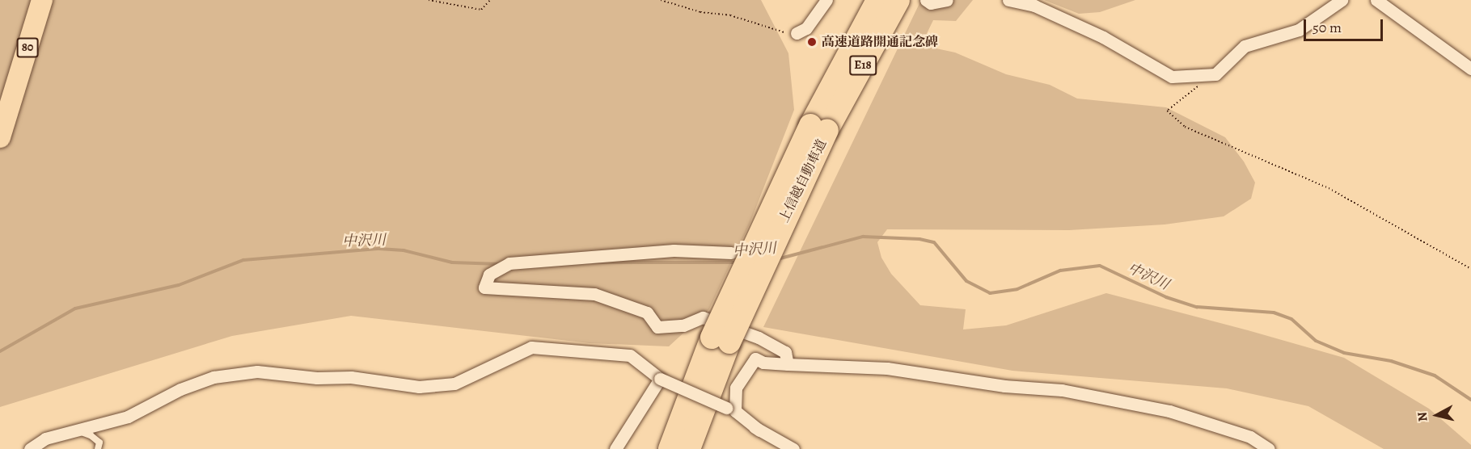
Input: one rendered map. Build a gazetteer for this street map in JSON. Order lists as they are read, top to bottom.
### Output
{
  "streets": {
    "highway": ["E18", "上信越自動車道"],
    "main road": ["80"]
  },
  "water": ["中沢川"],
  "places": ["高速道路開通記念碑"],
  "scale_bar": "50 m",
  "north": "left"
}
